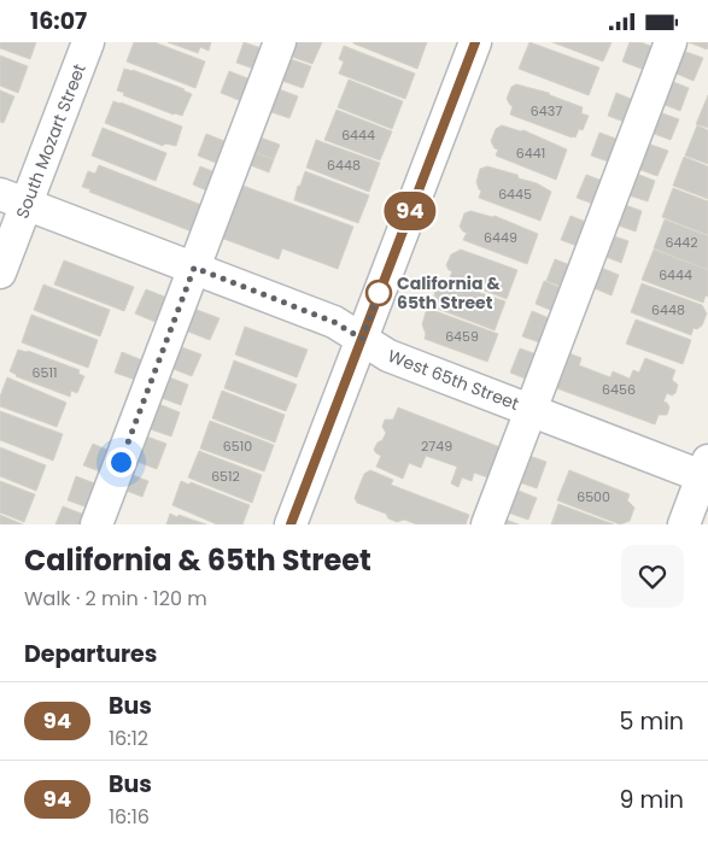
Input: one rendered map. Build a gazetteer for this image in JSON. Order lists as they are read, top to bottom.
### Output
{
  "streets": {
    "street": ["South Mozart Street", "West 65th Street"]
  },
  "crossings": [
    ["South Mozart Street", "West 65th Street"]
  ],
  "places": ["California & 65th Street"],
  "lines": ["bus line 94"],
  "house_numbers": [
    "6437",
    "6444",
    "6441",
    "6448",
    "6445",
    "6449",
    "6442",
    "6444",
    "6448",
    "6459",
    "6511",
    "6456",
    "6510",
    "2749",
    "6512",
    "6500"
  ],
  "page": {
    "status": "16:07",
    "on_map": "94",
    "heading": [
      ["California & 65th Street", "Walk · 2 min · 120 m"],
      "Departures"
    ],
    "list": [
      {
        "mark": "94",
        "name": "Bus",
        "note": "16:12",
        "value": "5 min"
      },
      {
        "mark": "94",
        "name": "Bus",
        "note": "16:16",
        "value": "9 min"
      }
    ]
  }
}
